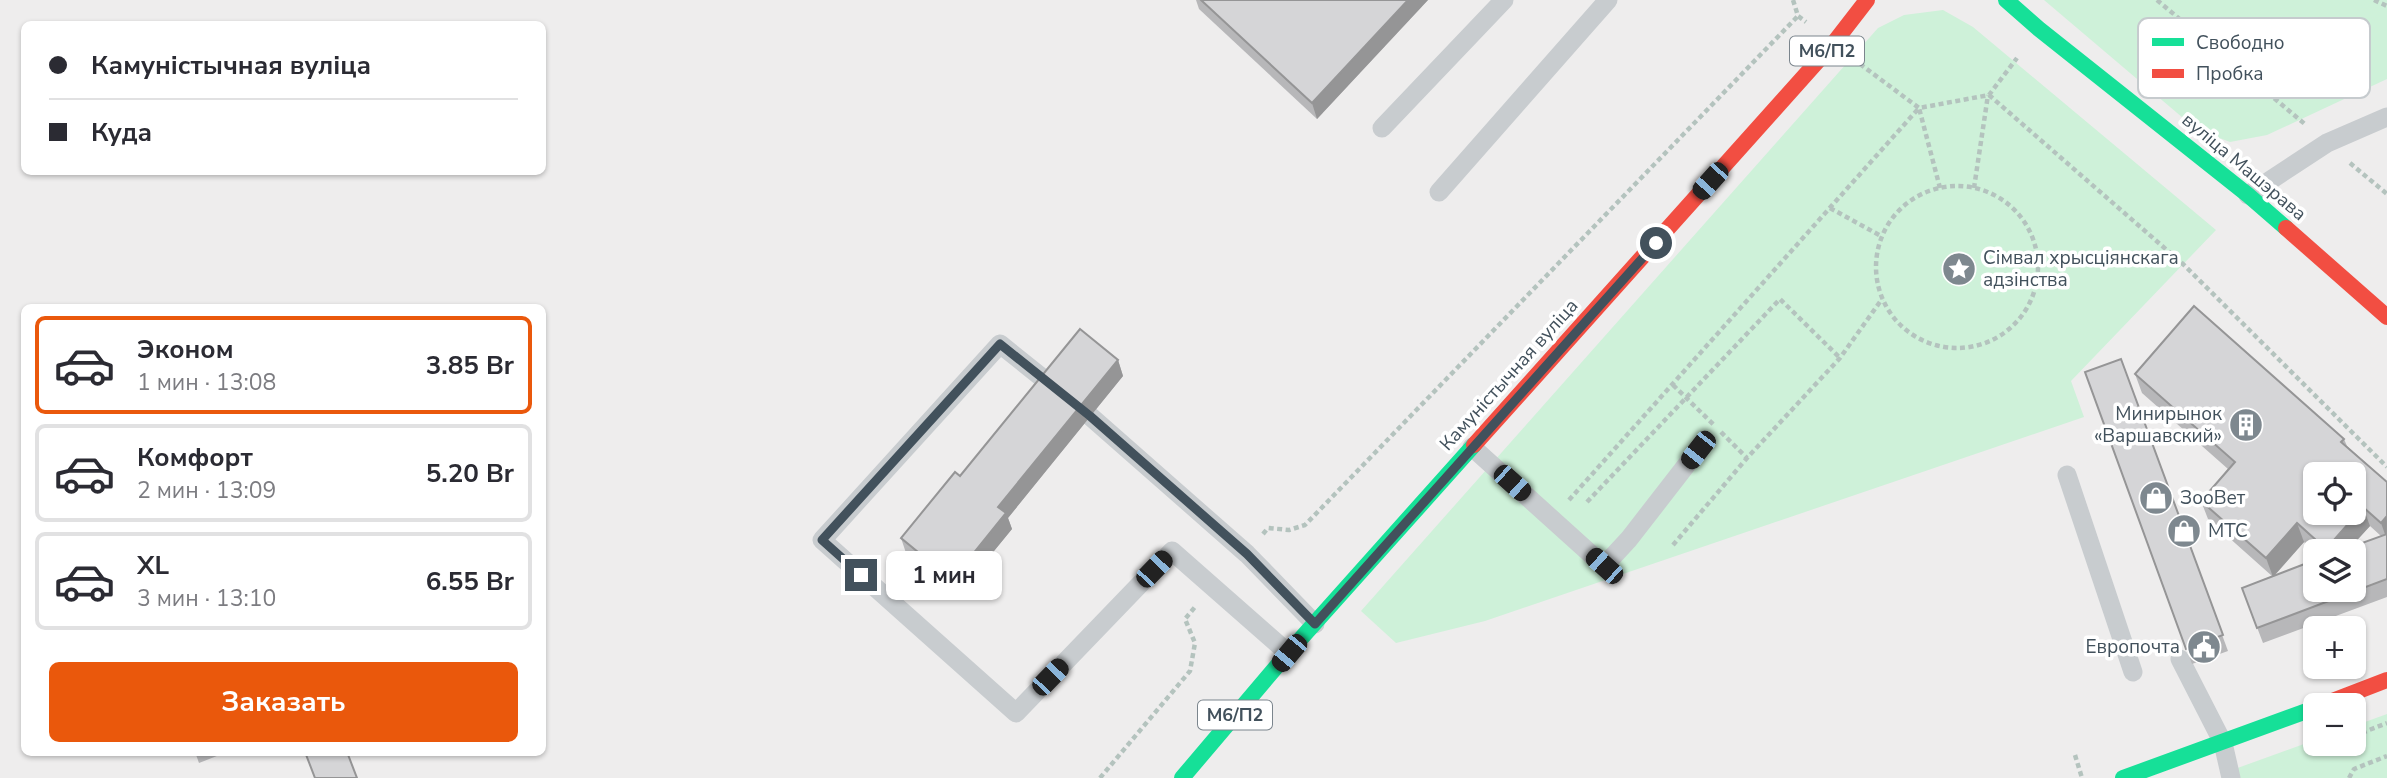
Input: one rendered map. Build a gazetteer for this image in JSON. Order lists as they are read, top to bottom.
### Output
{
  "streets": {
    "main road": ["М6/П2", "вуліца Машэрава", "Камуністычная вуліца"]
  },
  "places": {
    "place": ["Сімвал хрысціянскага адзінства"],
    "building": ["Минирынок «Варшавский»"],
    "shop": ["ЗооВет", "МТС"],
    "public building": ["Европочта"]
  },
  "legend": ["Свободно", "Пробка"],
  "page": {
    "banner": ["Камуністычная вуліца", "Куда"],
    "list": [
      {
        "name": "Эконом",
        "note": "1 мин · 13:08",
        "value": "3.85 Br"
      },
      {
        "name": "Комфорт",
        "note": "2 мин · 13:09",
        "value": "5.20 Br"
      },
      {
        "name": "XL",
        "note": "3 мин · 13:10",
        "value": "6.55 Br"
      }
    ],
    "map_buttons": ["+", "−"],
    "bubble": "1 мин",
    "buttons": "Заказать"
  }
}
